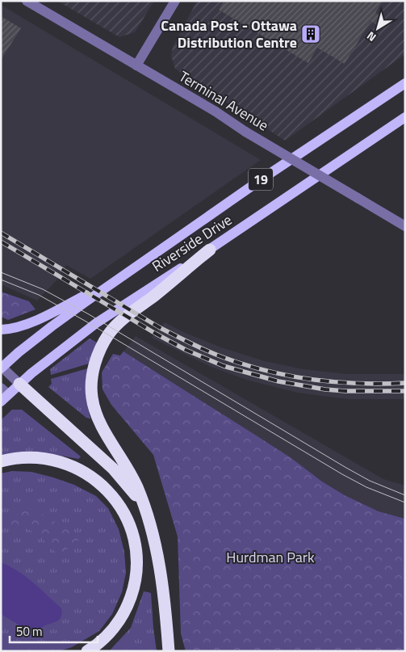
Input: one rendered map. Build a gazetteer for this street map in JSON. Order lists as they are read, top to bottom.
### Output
{
  "streets": {
    "main road": ["19", "Riverside Drive"],
    "street": ["Terminal Avenue"]
  },
  "parks": ["Hurdman Park"],
  "places": {
    "building": ["Canada Post - Ottawa Distribution Centre"]
  },
  "scale_bar": "50 m",
  "north": "bottom left"
}
